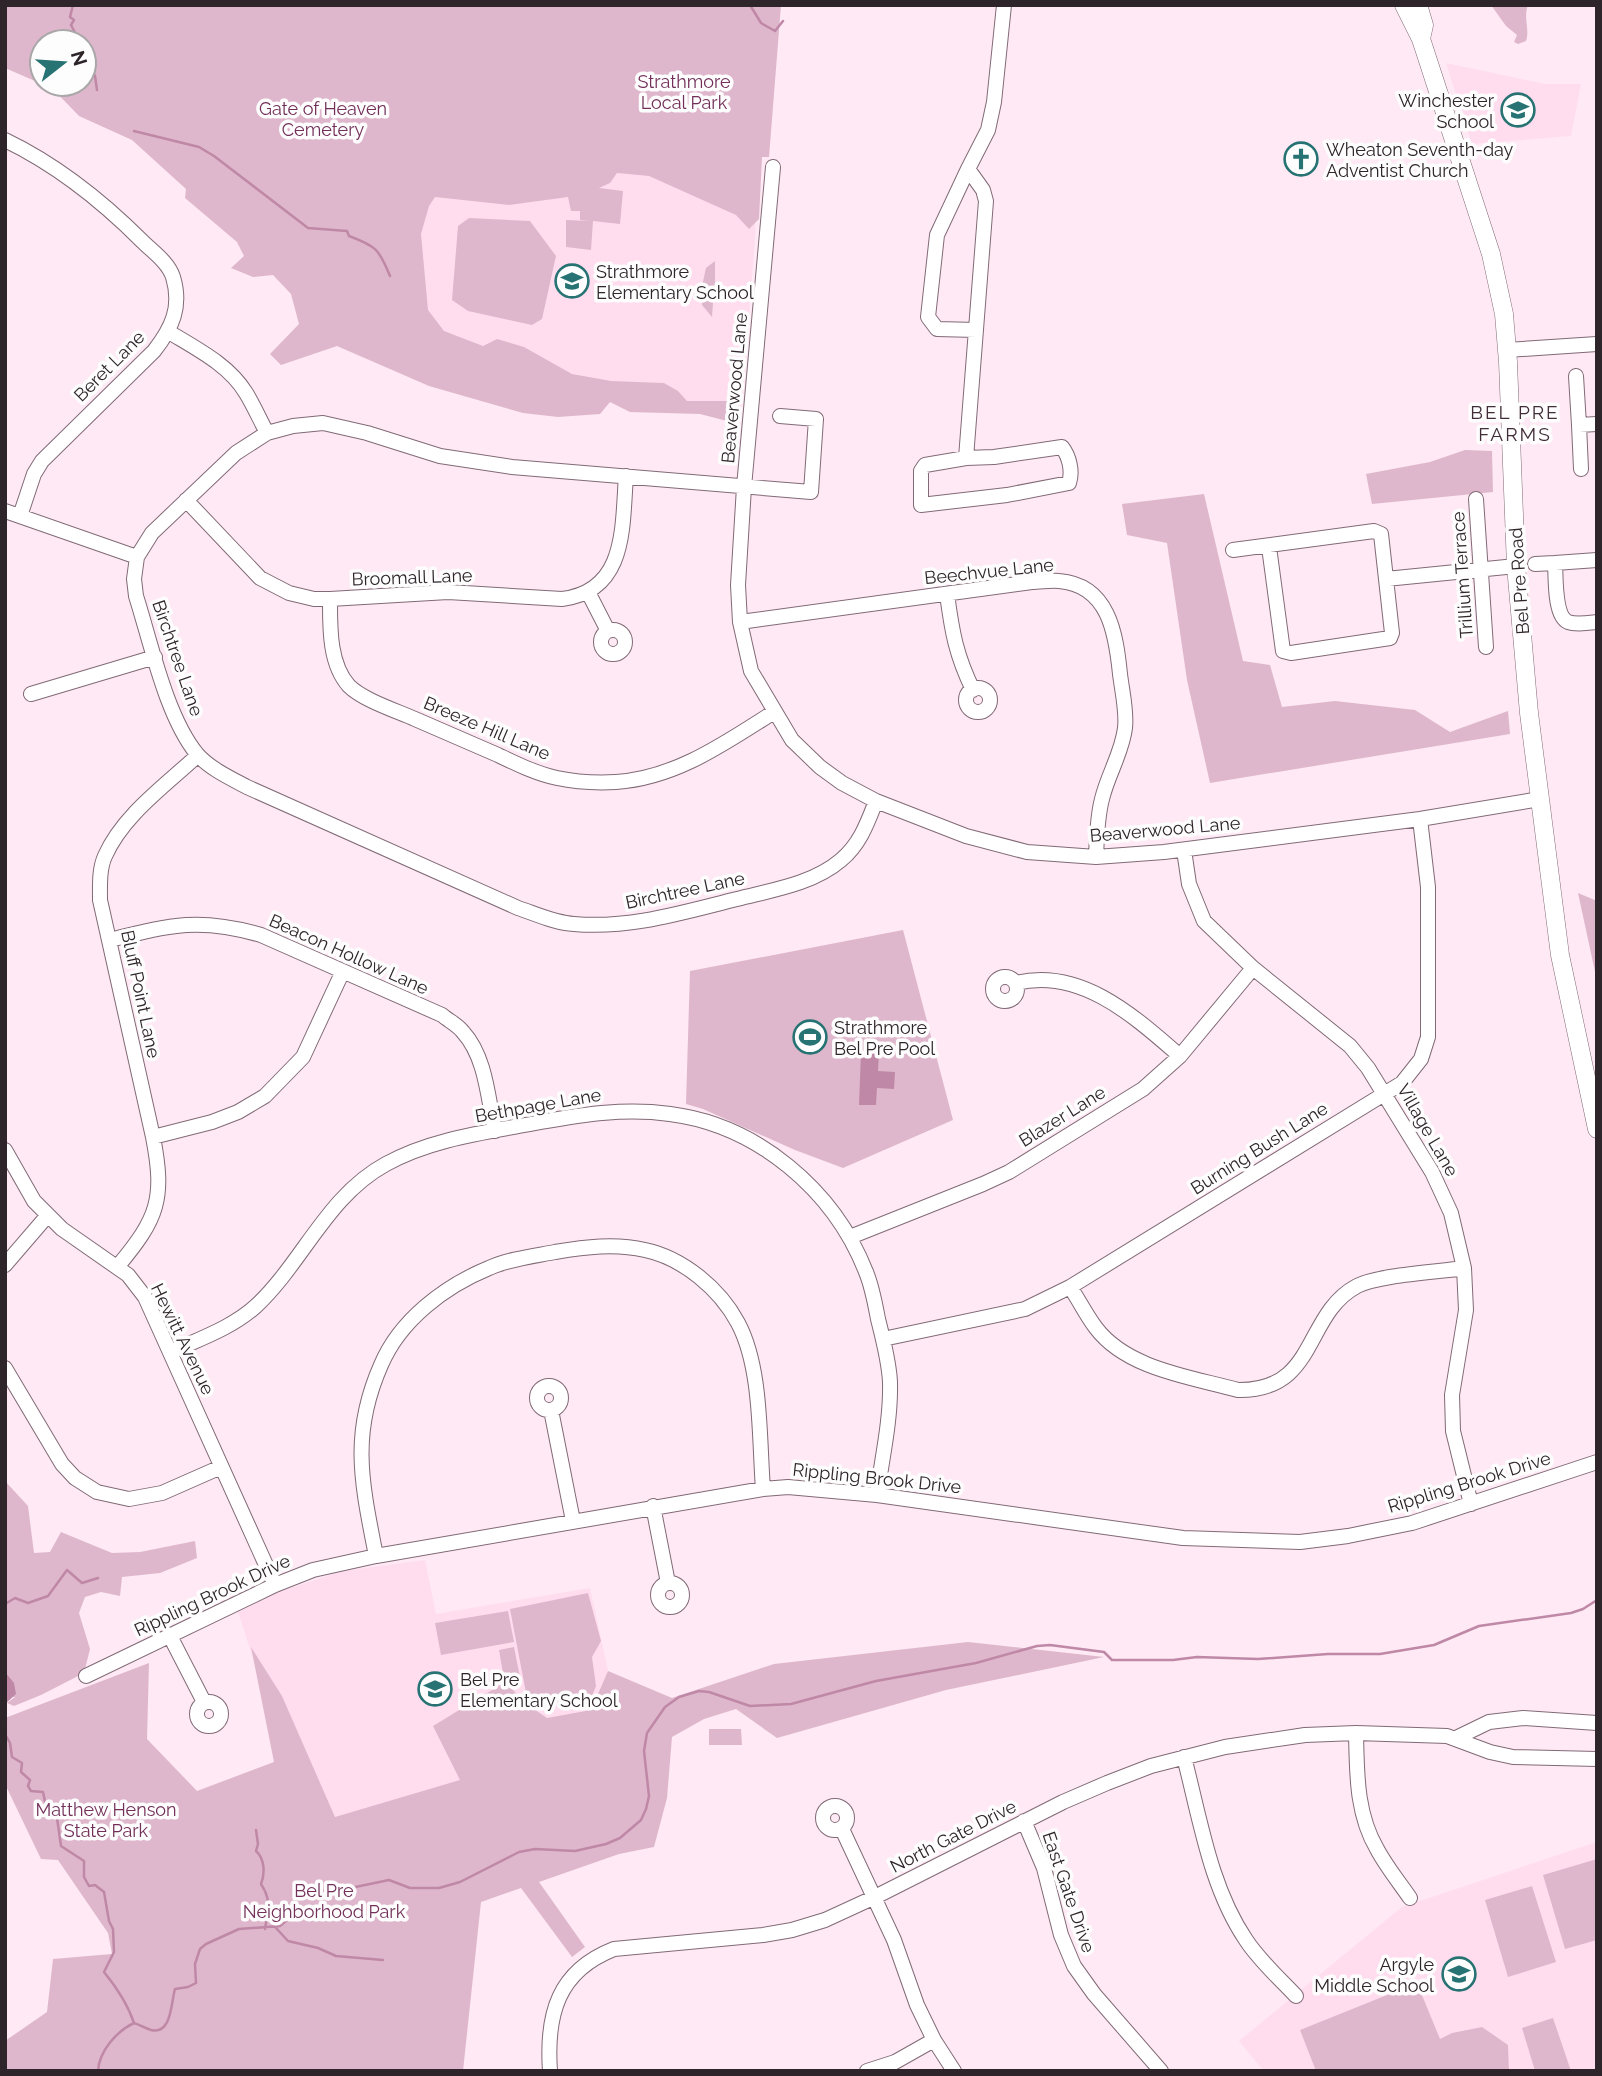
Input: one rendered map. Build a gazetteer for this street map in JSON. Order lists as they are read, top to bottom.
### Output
{
  "streets": {
    "main road": ["Bel Pre Road"],
    "street": [
      "Beret Lane",
      "Beaverwood Lane",
      "Beechvue Lane",
      "Trillium Terrace",
      "Broomall Lane",
      "Birchtree Lane",
      "Breeze Hill Lane",
      "Beacon Hollow Lane",
      "Bluff Point Lane",
      "Bethpage Lane",
      "Blazer Lane",
      "Village Lane",
      "Burning Bush Lane",
      "Hewitt Avenue",
      "Rippling Brook Drive",
      "North Gate Drive",
      "East Gate Drive"
    ]
  },
  "crossings": [
    ["Beret Lane", "Birchtree Lane"],
    ["Beaverwood Lane", "Beechvue Lane"],
    ["Beaverwood Lane", "Bel Pre Road"],
    ["Beaverwood Lane", "Birchtree Lane"],
    ["Beaverwood Lane", "Breeze Hill Lane"],
    ["Beaverwood Lane", "Village Lane"],
    ["Beaverwood Lane", "Burning Bush Lane"],
    ["Broomall Lane", "Breeze Hill Lane"],
    ["Birchtree Lane", "Bluff Point Lane"],
    ["Beacon Hollow Lane", "Bluff Point Lane"],
    ["Beacon Hollow Lane", "Bethpage Lane"],
    ["Bluff Point Lane", "Hewitt Avenue"],
    ["Bethpage Lane", "Blazer Lane"],
    ["Bethpage Lane", "Burning Bush Lane"],
    ["Bethpage Lane", "Hewitt Avenue"],
    ["Bethpage Lane", "Rippling Brook Drive"],
    ["Blazer Lane", "Village Lane"],
    ["Village Lane", "Burning Bush Lane"],
    ["Village Lane", "Rippling Brook Drive"],
    ["Hewitt Avenue", "Rippling Brook Drive"],
    ["North Gate Drive", "East Gate Drive"]
  ],
  "districts": ["BEL PRE FARMS"],
  "parks": [
    "Strathmore Local Park",
    "Gate of Heaven Cemetery",
    "Matthew Henson State Park",
    "Bel Pre Neighborhood Park"
  ],
  "places": {
    "school or university": [
      "Winchester School",
      "Strathmore Elementary School",
      "Bel Pre Elementary School",
      "Argyle Middle School"
    ],
    "church": ["Wheaton Seventh-day Adventist Church"],
    "sports": ["Strathmore Bel Pre Pool"]
  },
  "north": "right"
}
